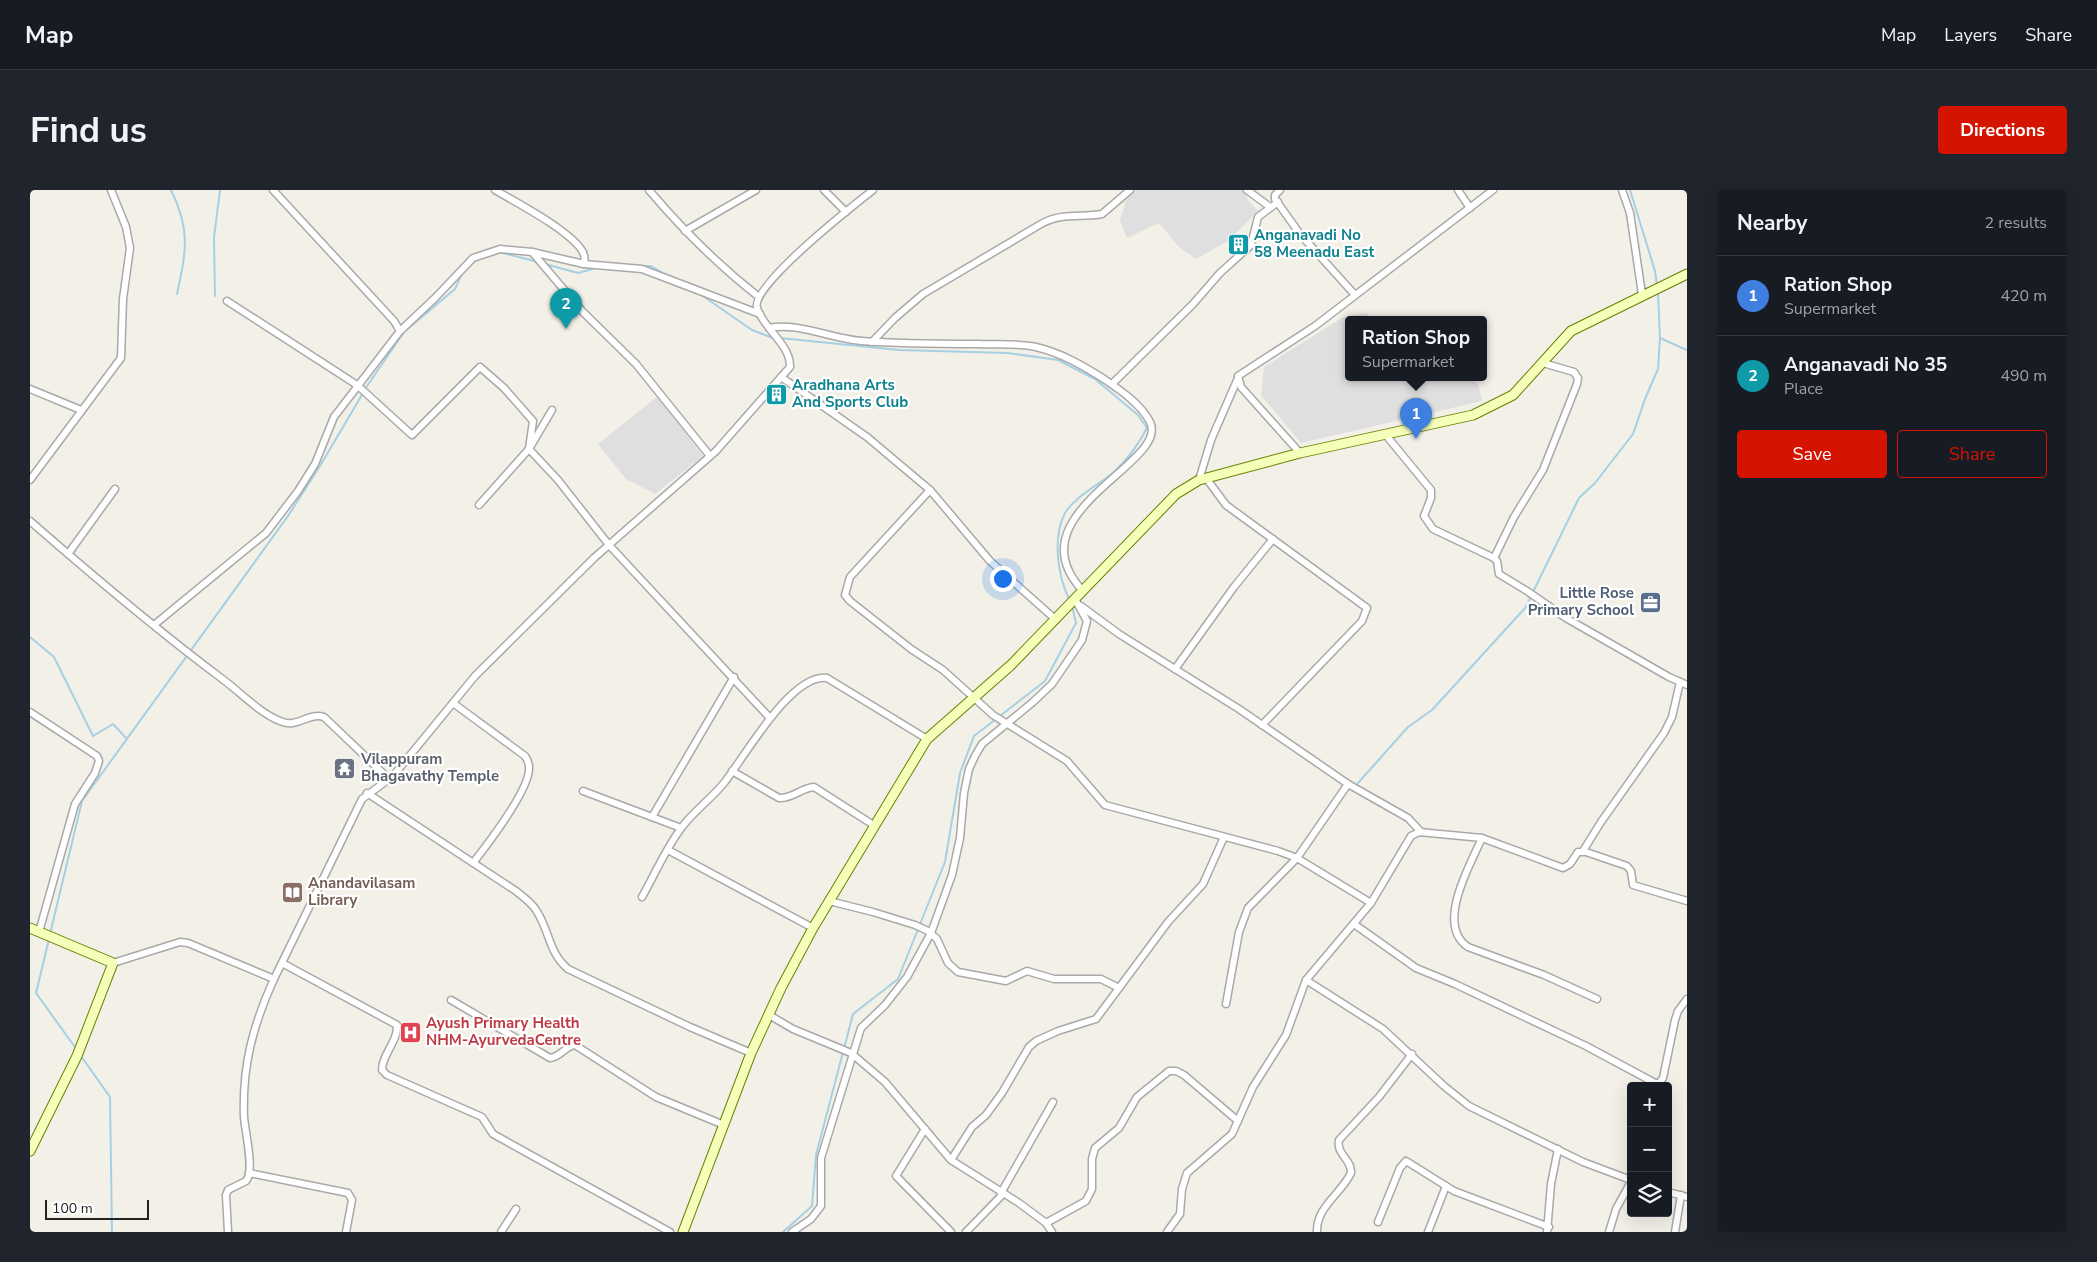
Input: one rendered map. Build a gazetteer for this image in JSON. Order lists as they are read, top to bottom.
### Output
{
  "places": {
    "building": ["Anganavadi No 58 Meenadu East", "Aradhana Arts And Sports Club"],
    "office": ["Little Rose Primary School"],
    "temple": ["Vilappuram Bhagavathy Temple"],
    "library": ["Anandavilasam Library"],
    "hospital": ["Ayush Primary Health NHM-AyurvedaCentre"]
  },
  "scale_bar": "100 m",
  "page": {
    "header": "Map",
    "nav": ["Map", "Layers", "Share"],
    "buttons": [
      "Directions",
      ["Save", "Share"]
    ],
    "title": "Find us",
    "heading": ["Nearby", "2 results"],
    "list": [
      {
        "mark": "1",
        "name": "Ration Shop",
        "note": "Supermarket",
        "value": "420 m"
      },
      {
        "mark": "2",
        "name": "Anganavadi No 35",
        "note": "Place",
        "value": "490 m"
      }
    ],
    "pins": ["2", "1"],
    "popup": ["Ration Shop", "Supermarket"],
    "map_buttons": ["+", "−"],
    "scale": "100 m"
  }
}
